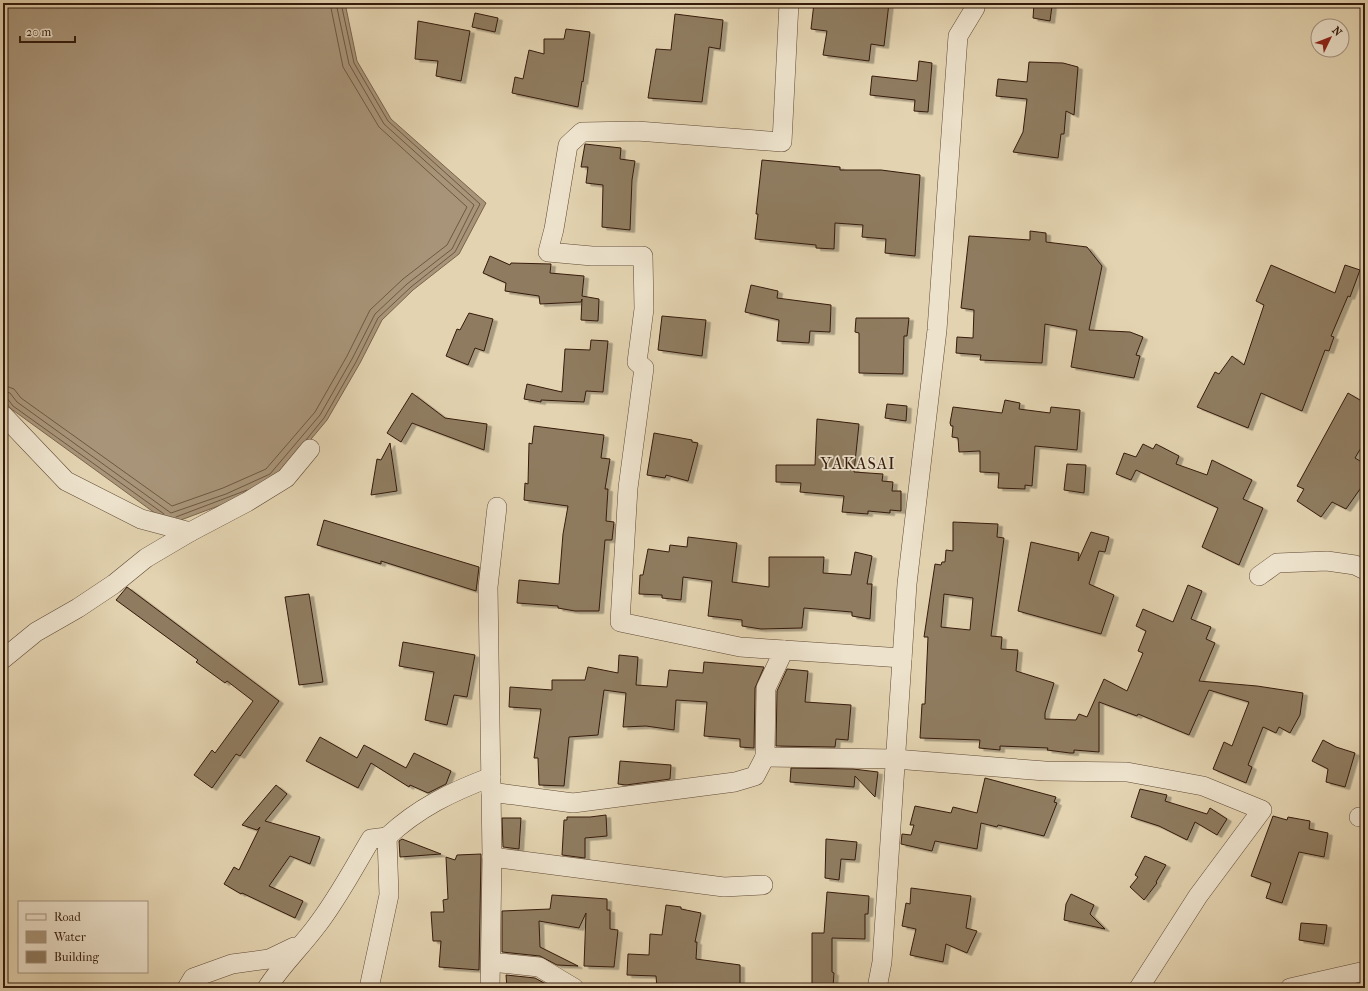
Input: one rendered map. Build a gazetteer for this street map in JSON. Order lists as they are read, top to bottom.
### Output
{
  "districts": ["YAKASAI"],
  "legend": ["Road", "Water", "Building"],
  "scale_bar": "20 m",
  "north": "top right"
}
